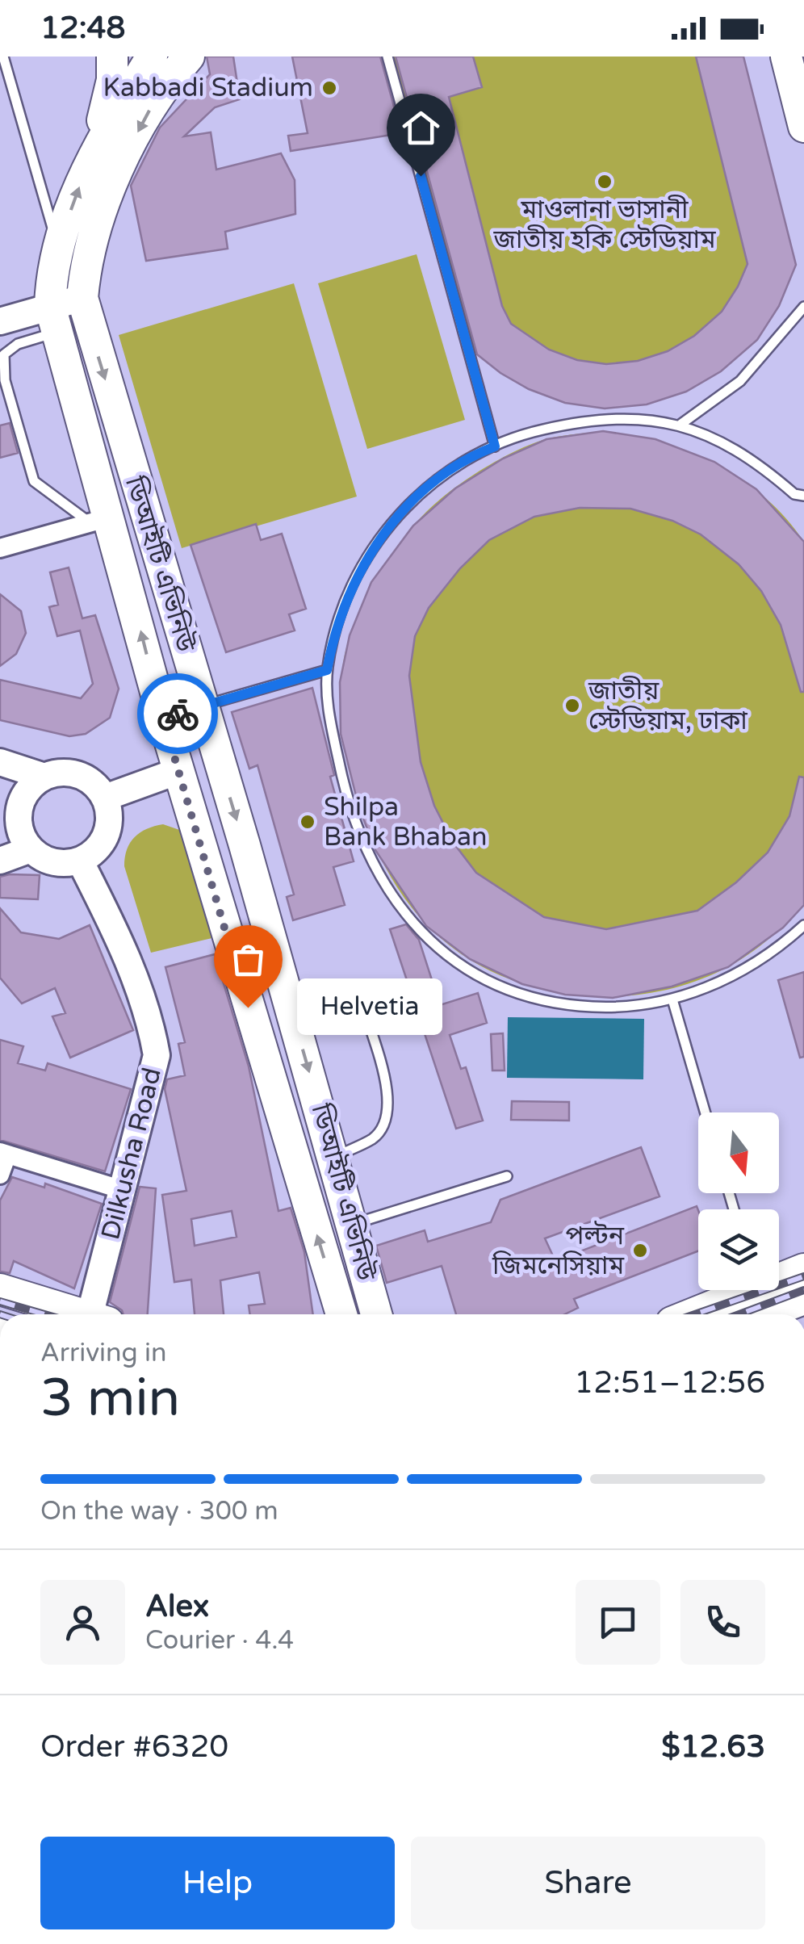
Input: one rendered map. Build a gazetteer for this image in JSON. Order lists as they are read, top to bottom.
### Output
{
  "streets": {
    "main road": ["ডিআইটি এভিনিউ"],
    "street": ["Dilkusha Road"]
  },
  "places": [
    "Kabbadi Stadium",
    "মাওলানা ভাসানী জাতীয় হকি স্টেডিয়াম",
    "জাতীয় স্টেডিয়াম, ঢাকা",
    "Shilpa Bank Bhaban",
    "Helvetia",
    "পল্টন জিমনেসিয়াম"
  ],
  "north": "bottom",
  "page": {
    "status": "12:48",
    "bubble": "Helvetia",
    "heading": ["3 min", "Arriving in", "12:51–12:56"],
    "panel": [
      "Alex",
      "Courier · 4.4",
      "Order #6320",
      "$12.63"
    ],
    "bar": "On the way · 300 m",
    "buttons": ["Help", "Share"]
  }
}
